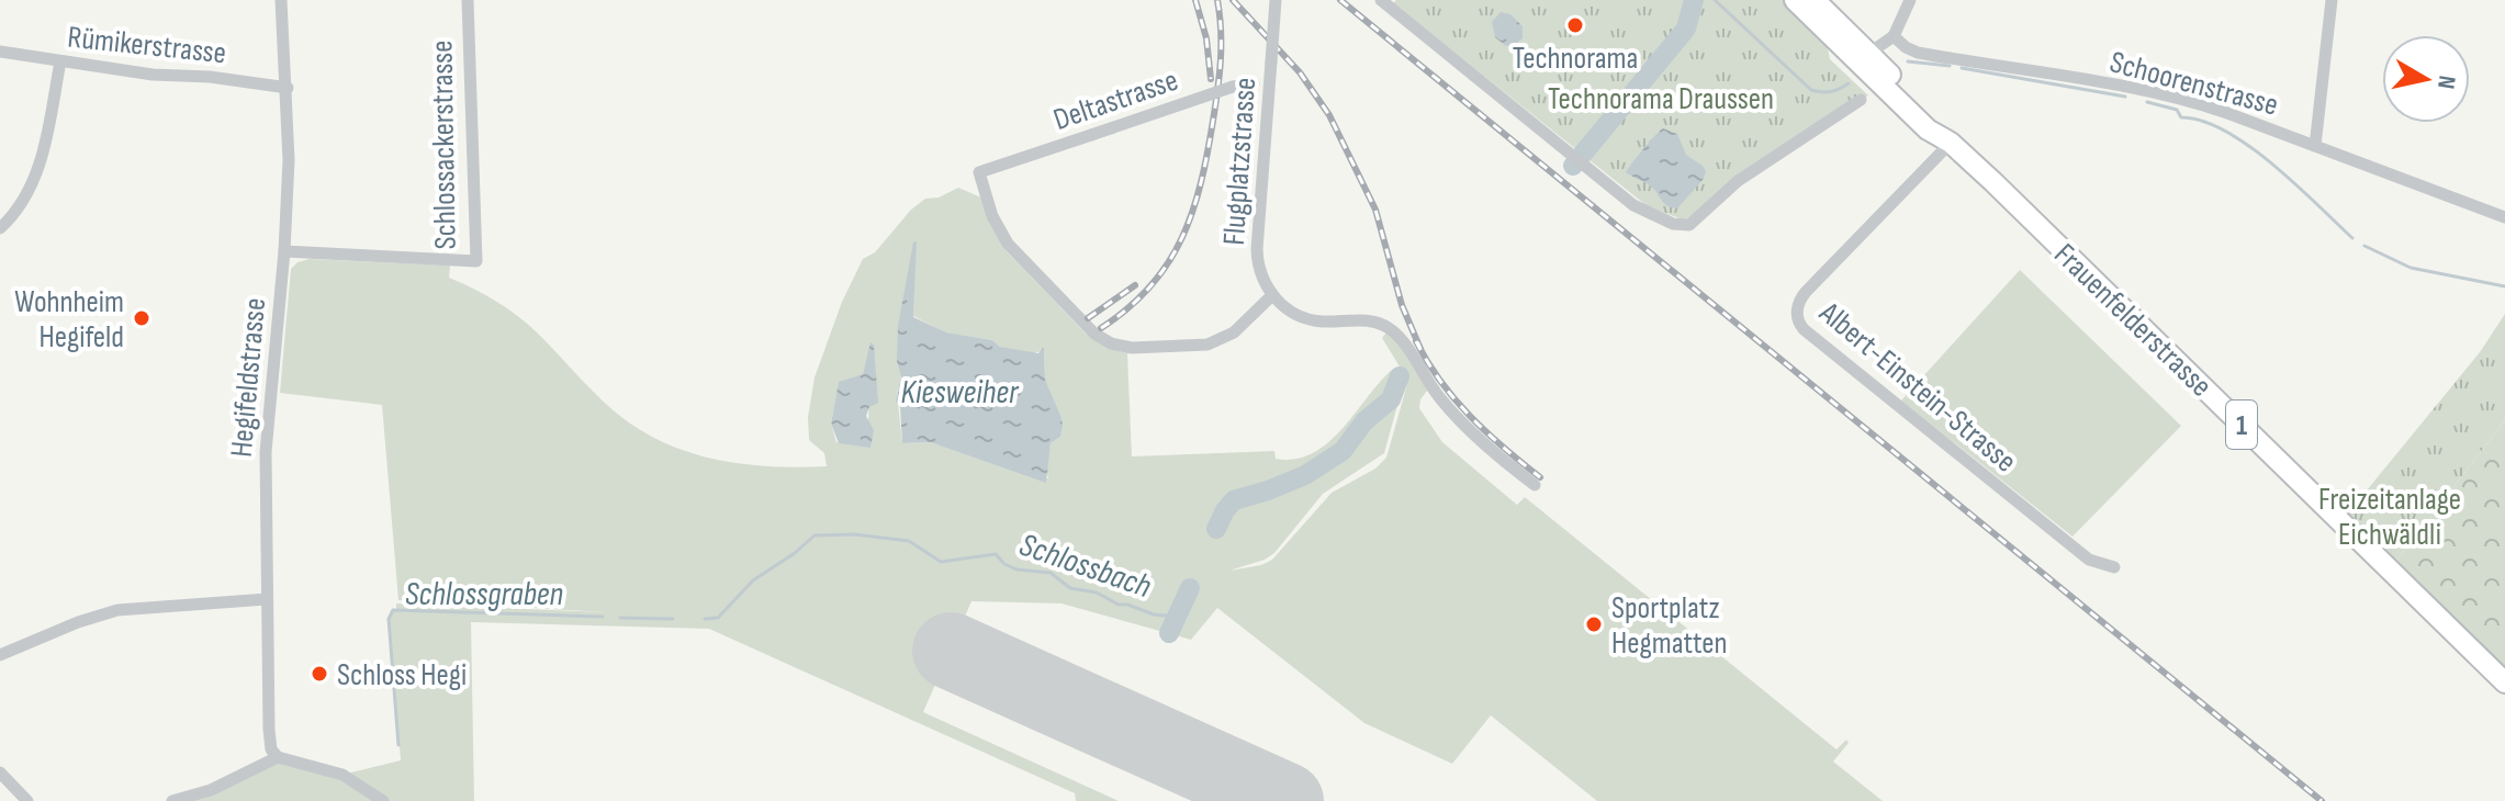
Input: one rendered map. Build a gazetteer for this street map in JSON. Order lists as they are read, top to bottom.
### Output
{
  "streets": {
    "main road": ["Frauenfelderstrasse", "1"],
    "street": [
      "Rümikerstrasse",
      "Schoorenstrasse",
      "Deltastrasse",
      "Schlossackerstrasse",
      "Flugplatzstrasse",
      "Hegifeldstrasse",
      "Albert-Einstein-Strasse"
    ]
  },
  "crossings": [
    ["Rümikerstrasse", "Hegifeldstrasse"],
    ["Deltastrasse", "Flugplatzstrasse"],
    ["Schlossackerstrasse", "Hegifeldstrasse"],
    ["Frauenfelderstrasse", "Albert-Einstein-Strasse"]
  ],
  "water": ["Kiesweiher", "Schlossbach", "Schlossgraben"],
  "parks": ["Technorama Draussen", "Freizeitanlage Eichwäldli"],
  "places": [
    "Technorama",
    "Wohnheim Hegifeld",
    "Sportplatz Hegmatten",
    "Schloss Hegi"
  ],
  "north": "right"
}
